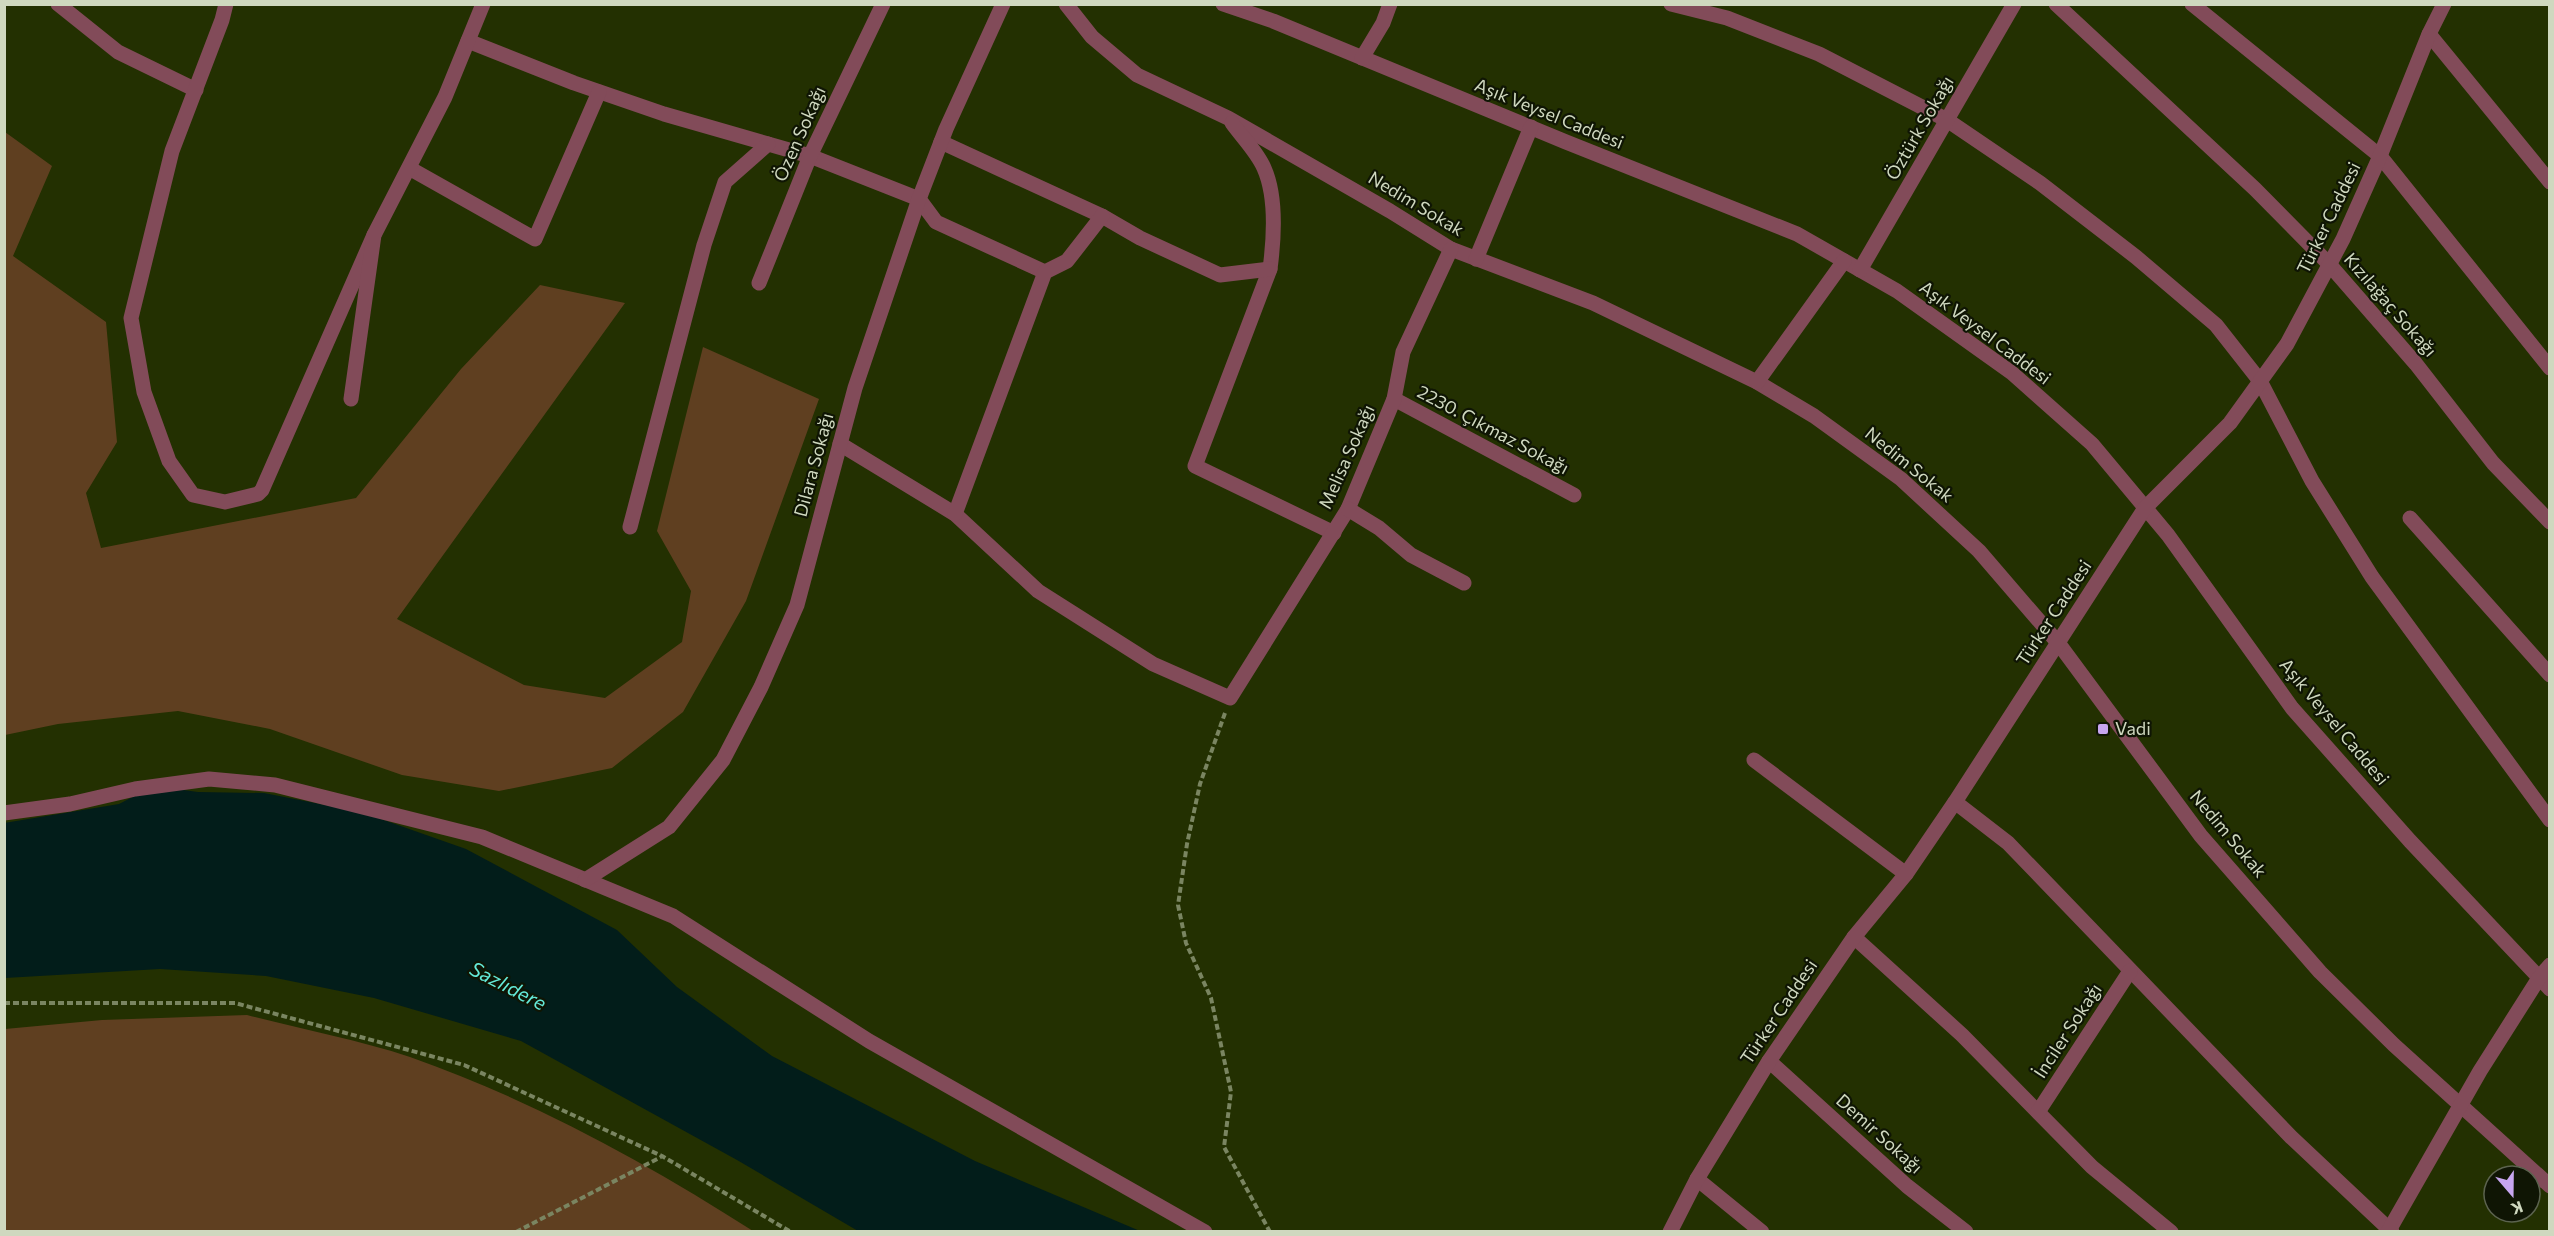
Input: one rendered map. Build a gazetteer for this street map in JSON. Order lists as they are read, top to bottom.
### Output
{
  "streets": {
    "street": [
      "Aşık Veysel Caddesi",
      "Öztürk Sokağı",
      "Özen Sokağı",
      "Nedim Sokak",
      "Türker Caddesi",
      "Kızılağaç Sokağı",
      "2230. Çıkmaz Sokağı",
      "Melisa Sokağı",
      "Dilara Sokağı",
      "İnciler Sokağı",
      "Demir Sokağı"
    ]
  },
  "crossings": [
    ["Aşık Veysel Caddesi", "Öztürk Sokağı"],
    ["Aşık Veysel Caddesi", "Türker Caddesi"],
    ["Nedim Sokak", "Türker Caddesi"],
    ["Nedim Sokak", "Melisa Sokağı"],
    ["Türker Caddesi", "Kızılağaç Sokağı"],
    ["Türker Caddesi", "Demir Sokağı"],
    ["2230. Çıkmaz Sokağı", "Melisa Sokağı"]
  ],
  "water": ["Sazlıdere"],
  "places": {
    "transit": ["Vadi"]
  },
  "north": "bottom"
}
